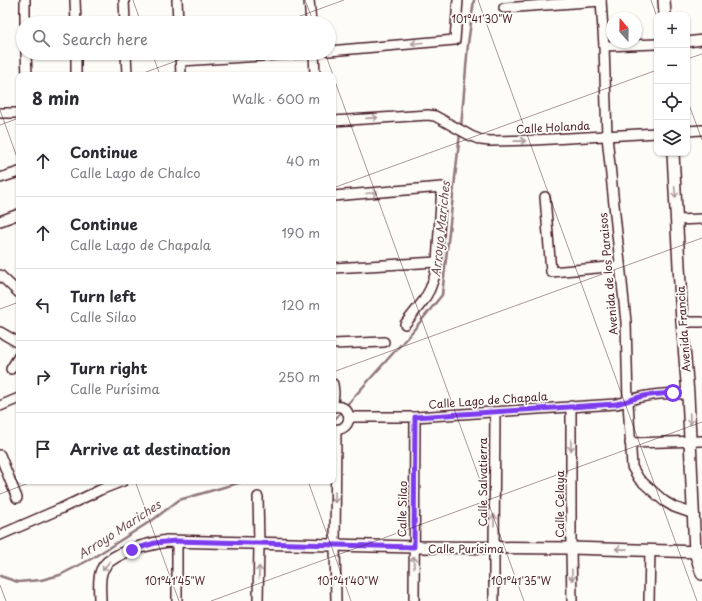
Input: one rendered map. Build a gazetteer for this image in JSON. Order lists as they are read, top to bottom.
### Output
{
  "streets": {
    "street": [
      "Calle Holanda",
      "Avenida de los Paraisos",
      "Avenida Francia",
      "Calle Lago de Chapala",
      "Calle Salvatierra",
      "Calle Celaya",
      "Calle Silao",
      "Calle Purísima"
    ]
  },
  "crossings": [
    ["Calle Holanda", "Avenida de los Paraisos"],
    ["Avenida de los Paraisos", "Avenida Francia"],
    ["Avenida de los Paraisos", "Calle Lago de Chapala"],
    ["Avenida Francia", "Calle Lago de Chapala"],
    ["Avenida Francia", "Calle Purísima"],
    ["Calle Lago de Chapala", "Calle Salvatierra"],
    ["Calle Lago de Chapala", "Calle Celaya"],
    ["Calle Lago de Chapala", "Calle Silao"],
    ["Calle Salvatierra", "Calle Purísima"],
    ["Calle Celaya", "Calle Purísima"],
    ["Calle Silao", "Calle Purísima"]
  ],
  "one_way": ["Calle Holanda", "Calle Salvatierra", "Calle Celaya"],
  "water": ["Arroyo Mariches"],
  "north": "top",
  "page": {
    "map_buttons": ["+", "−"],
    "search": "Search here",
    "heading": ["8 min", "Walk · 600 m"],
    "list": [
      ["Continue", "Calle Lago de Chalco", "40 m"],
      ["Continue", "Calle Lago de Chapala", "190 m"],
      ["Turn left", "Calle Silao", "120 m"],
      ["Turn right", "Calle Purísima", "250 m"],
      "Arrive at destination"
    ]
  },
  "coordinates": [
    "101°41'30\"W",
    "101°41'45\"W",
    "101°41'40\"W",
    "101°41'35\"W"
  ]
}
